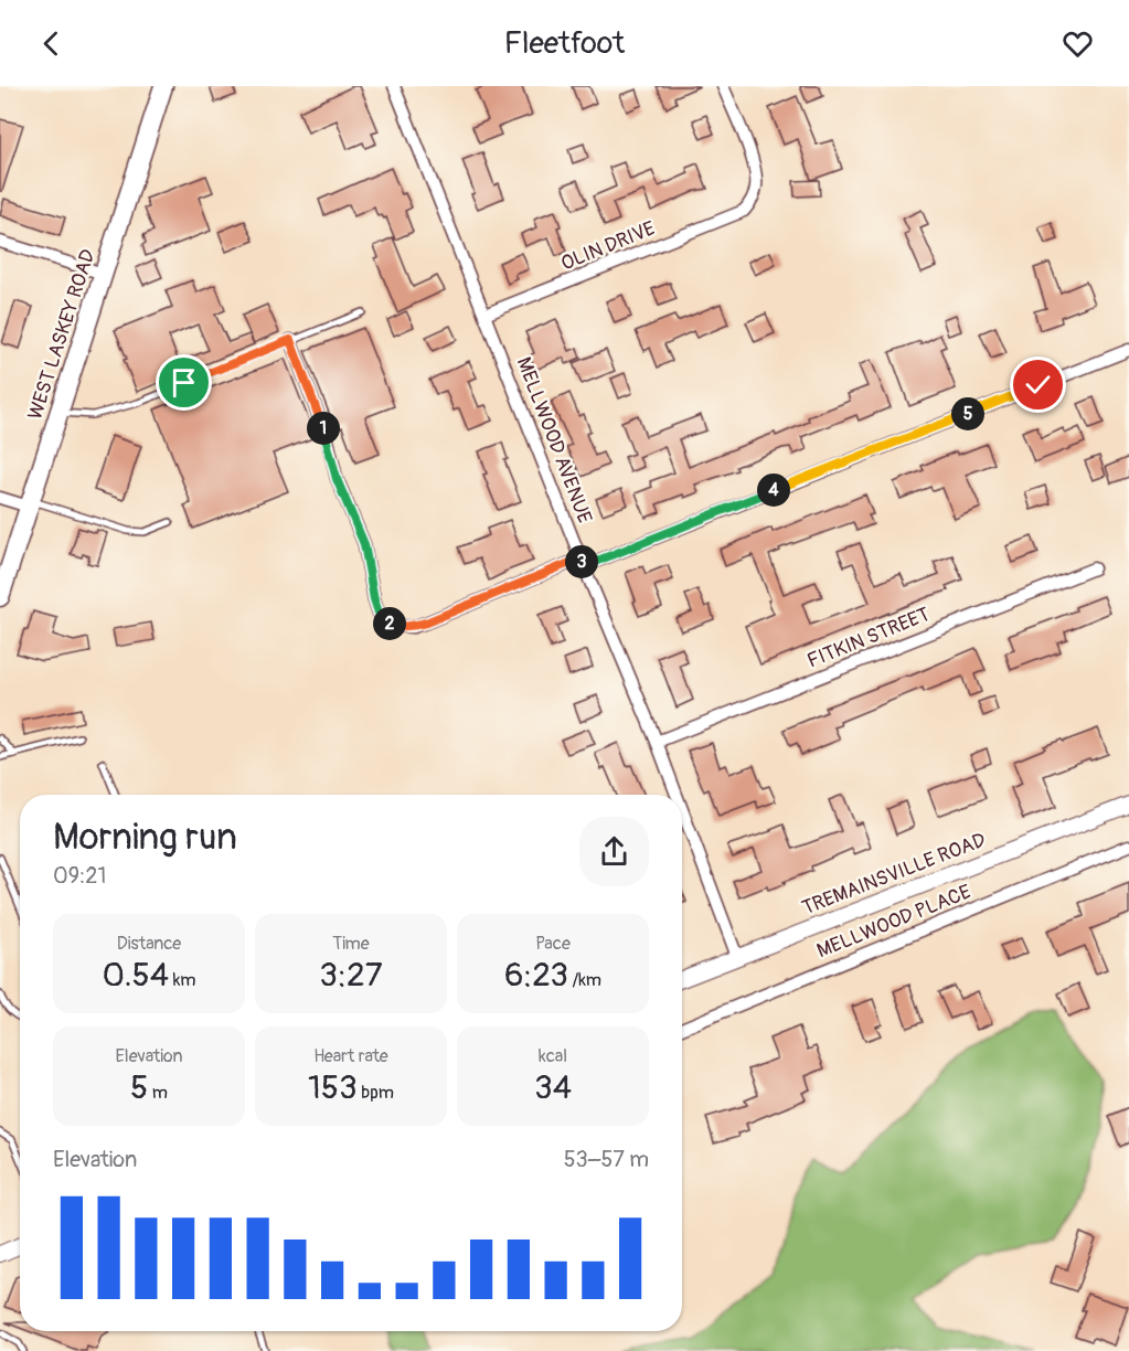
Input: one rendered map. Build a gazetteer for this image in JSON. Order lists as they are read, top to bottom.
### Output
{
  "streets": {
    "main road": ["WEST LASKEY ROAD"],
    "street": [
      "OLIN DRIVE",
      "MELLWOOD AVENUE",
      "FITKIN STREET",
      "TREMAINSVILLE ROAD",
      "MELLWOOD PLACE"
    ]
  },
  "crossings": [
    ["OLIN DRIVE", "MELLWOOD AVENUE"],
    ["MELLWOOD AVENUE", "FITKIN STREET"],
    ["MELLWOOD AVENUE", "TREMAINSVILLE ROAD"]
  ],
  "page": {
    "header": "Fleetfoot",
    "pins": [
      "5",
      "1",
      "4",
      "3",
      "2"
    ],
    "heading": ["Morning run", "09:21"],
    "stats": [
      ["Distance", "0.54 km"],
      ["Time", "3:27"],
      ["Pace", "6:23 /km"],
      ["Elevation", "5 m"],
      ["Heart rate", "153 bpm"],
      ["kcal", "34"]
    ],
    "chart": ["Elevation", "53–57 m"]
  }
}
